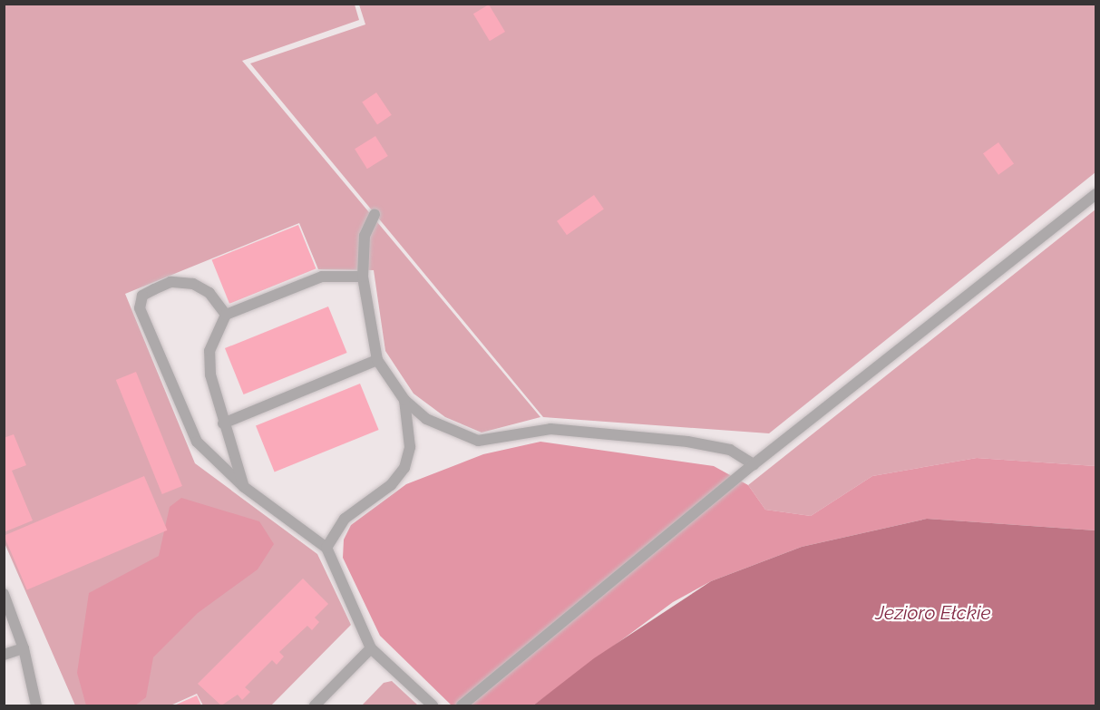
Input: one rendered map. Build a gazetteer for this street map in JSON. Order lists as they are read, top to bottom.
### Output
{
  "water": ["Jezioro Ełckie"]
}
